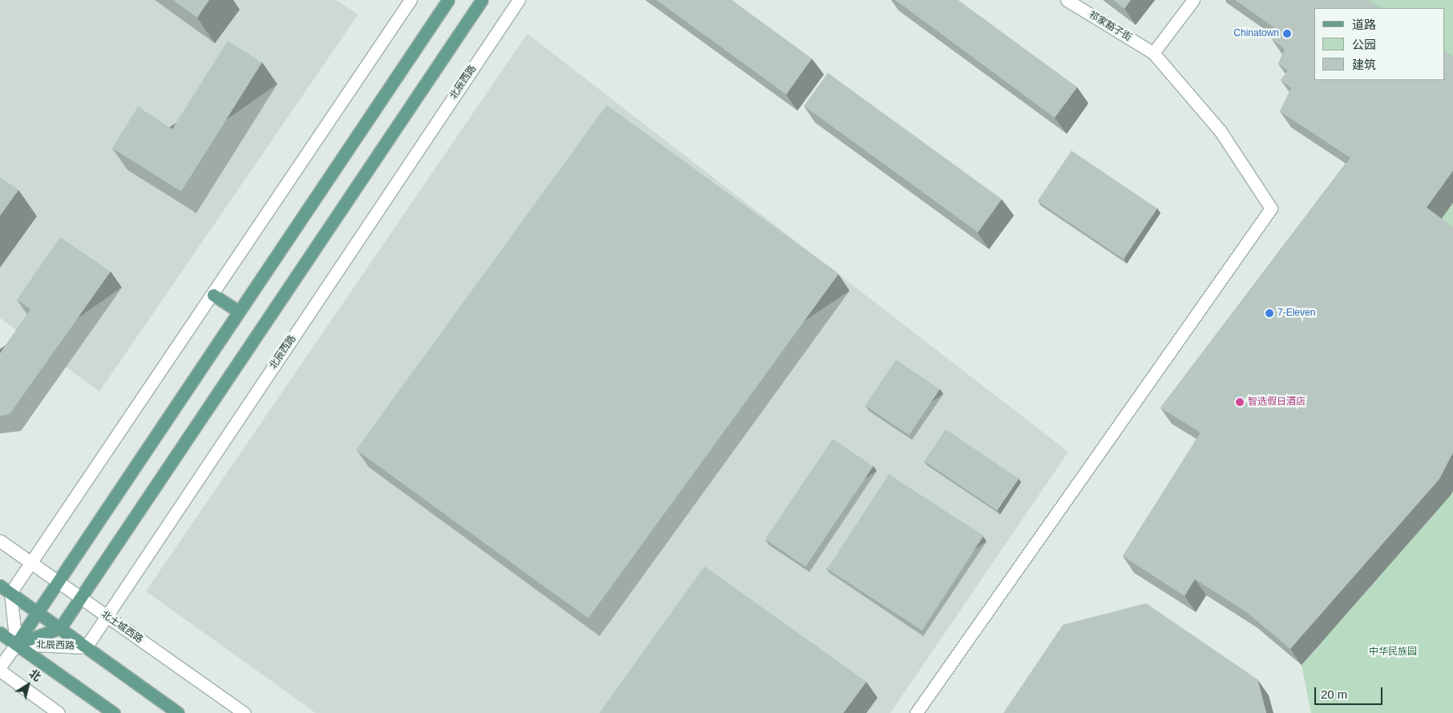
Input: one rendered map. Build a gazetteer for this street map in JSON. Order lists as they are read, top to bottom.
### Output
{
  "streets": {
    "main road": ["北辰西路"],
    "street": ["祁家豁子街", "北土城西路"]
  },
  "crossings": [
    ["北辰西路", "北土城西路"]
  ],
  "parks": ["中华民族园"],
  "places": ["Chinatown", "7-Eleven", "智选假日酒店"],
  "legend": ["道路", "公园", "建筑"],
  "scale_bar": "20 m",
  "north": "top right"
}
